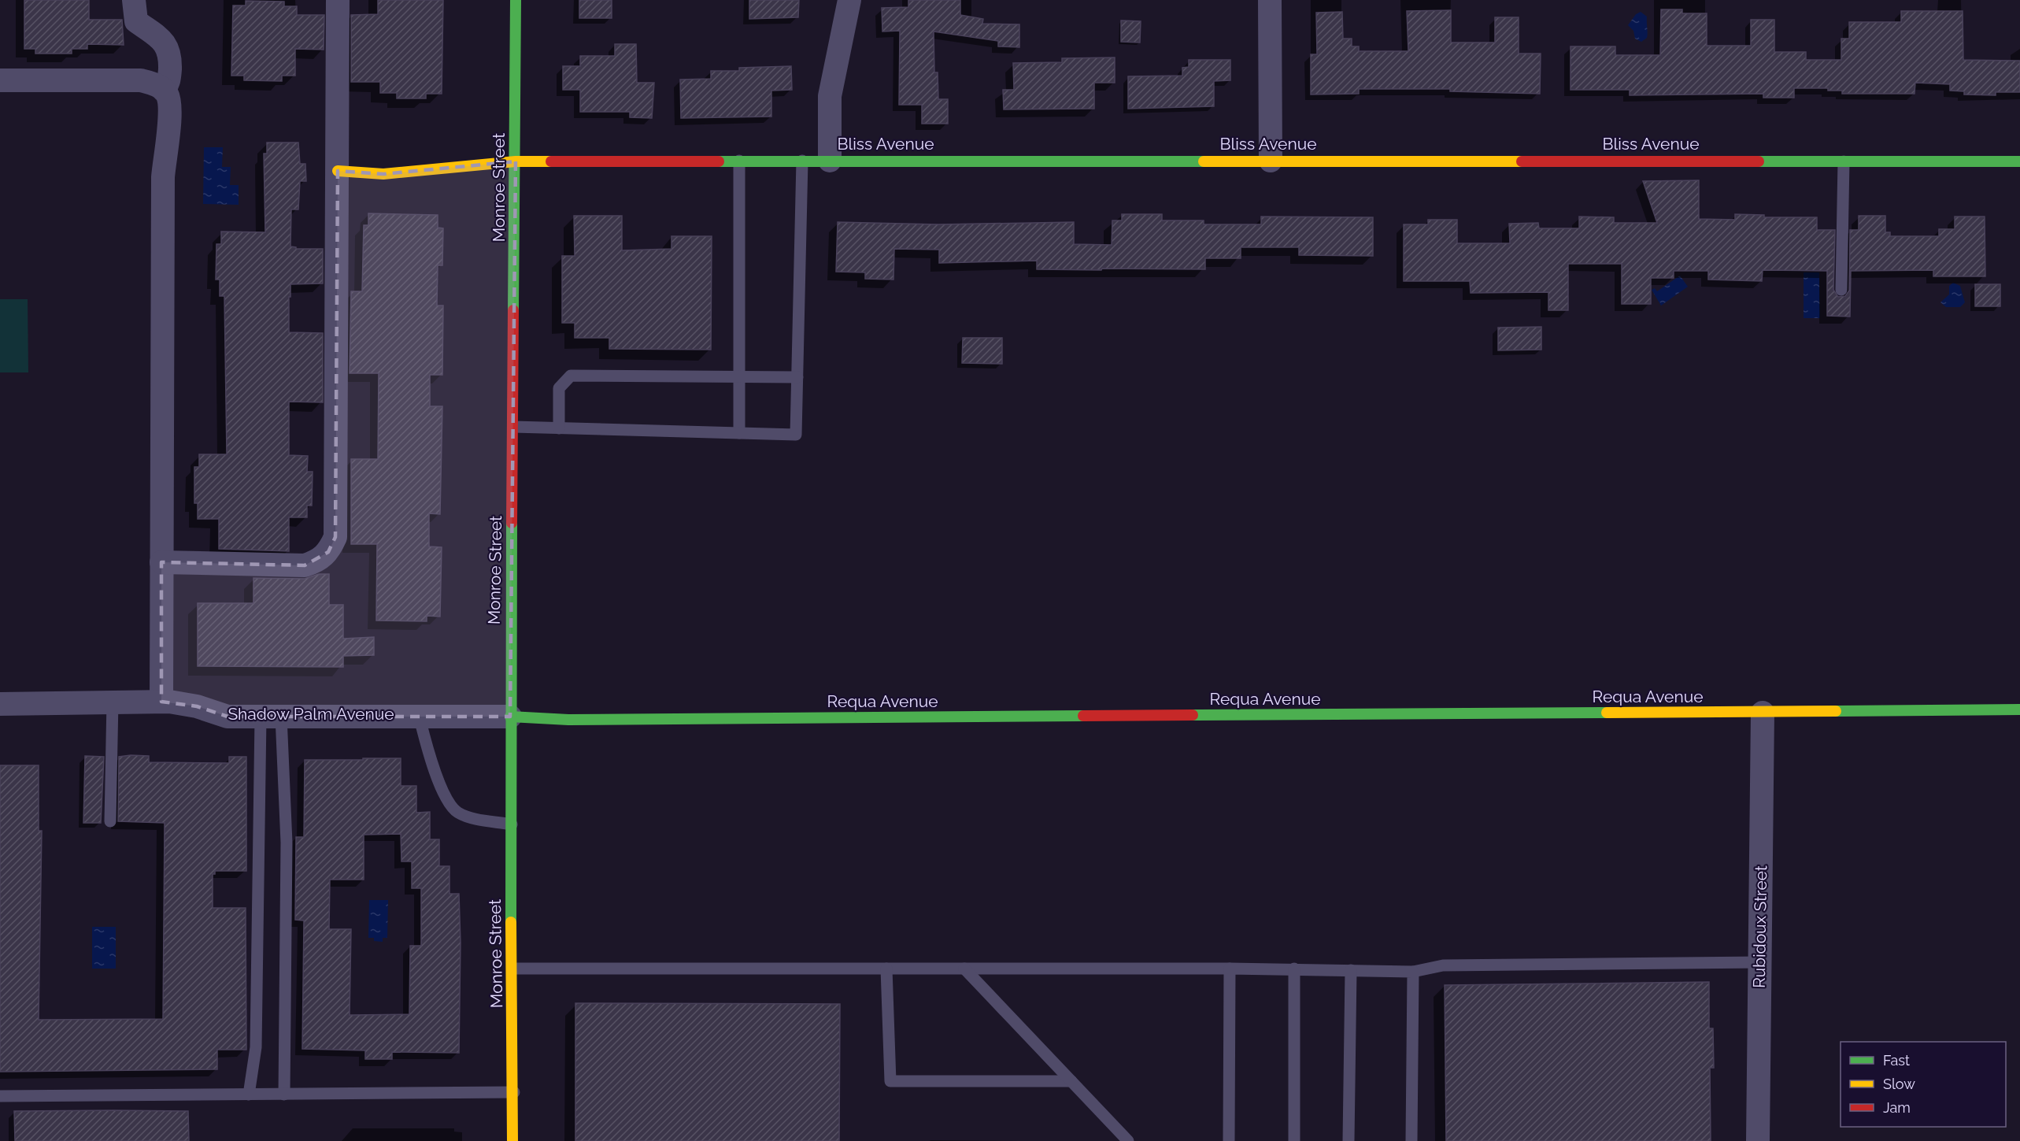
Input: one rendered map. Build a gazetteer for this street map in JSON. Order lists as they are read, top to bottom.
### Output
{
  "streets": {
    "street": [
      "Bliss Avenue",
      "Monroe Street",
      "Requa Avenue",
      "Shadow Palm Avenue",
      "Rubidoux Street"
    ]
  },
  "crossings": [
    ["Bliss Avenue", "Monroe Street"],
    ["Monroe Street", "Requa Avenue"],
    ["Monroe Street", "Shadow Palm Avenue"],
    ["Requa Avenue", "Shadow Palm Avenue"],
    ["Requa Avenue", "Rubidoux Street"]
  ],
  "legend": ["Fast", "Slow", "Jam"]
}
